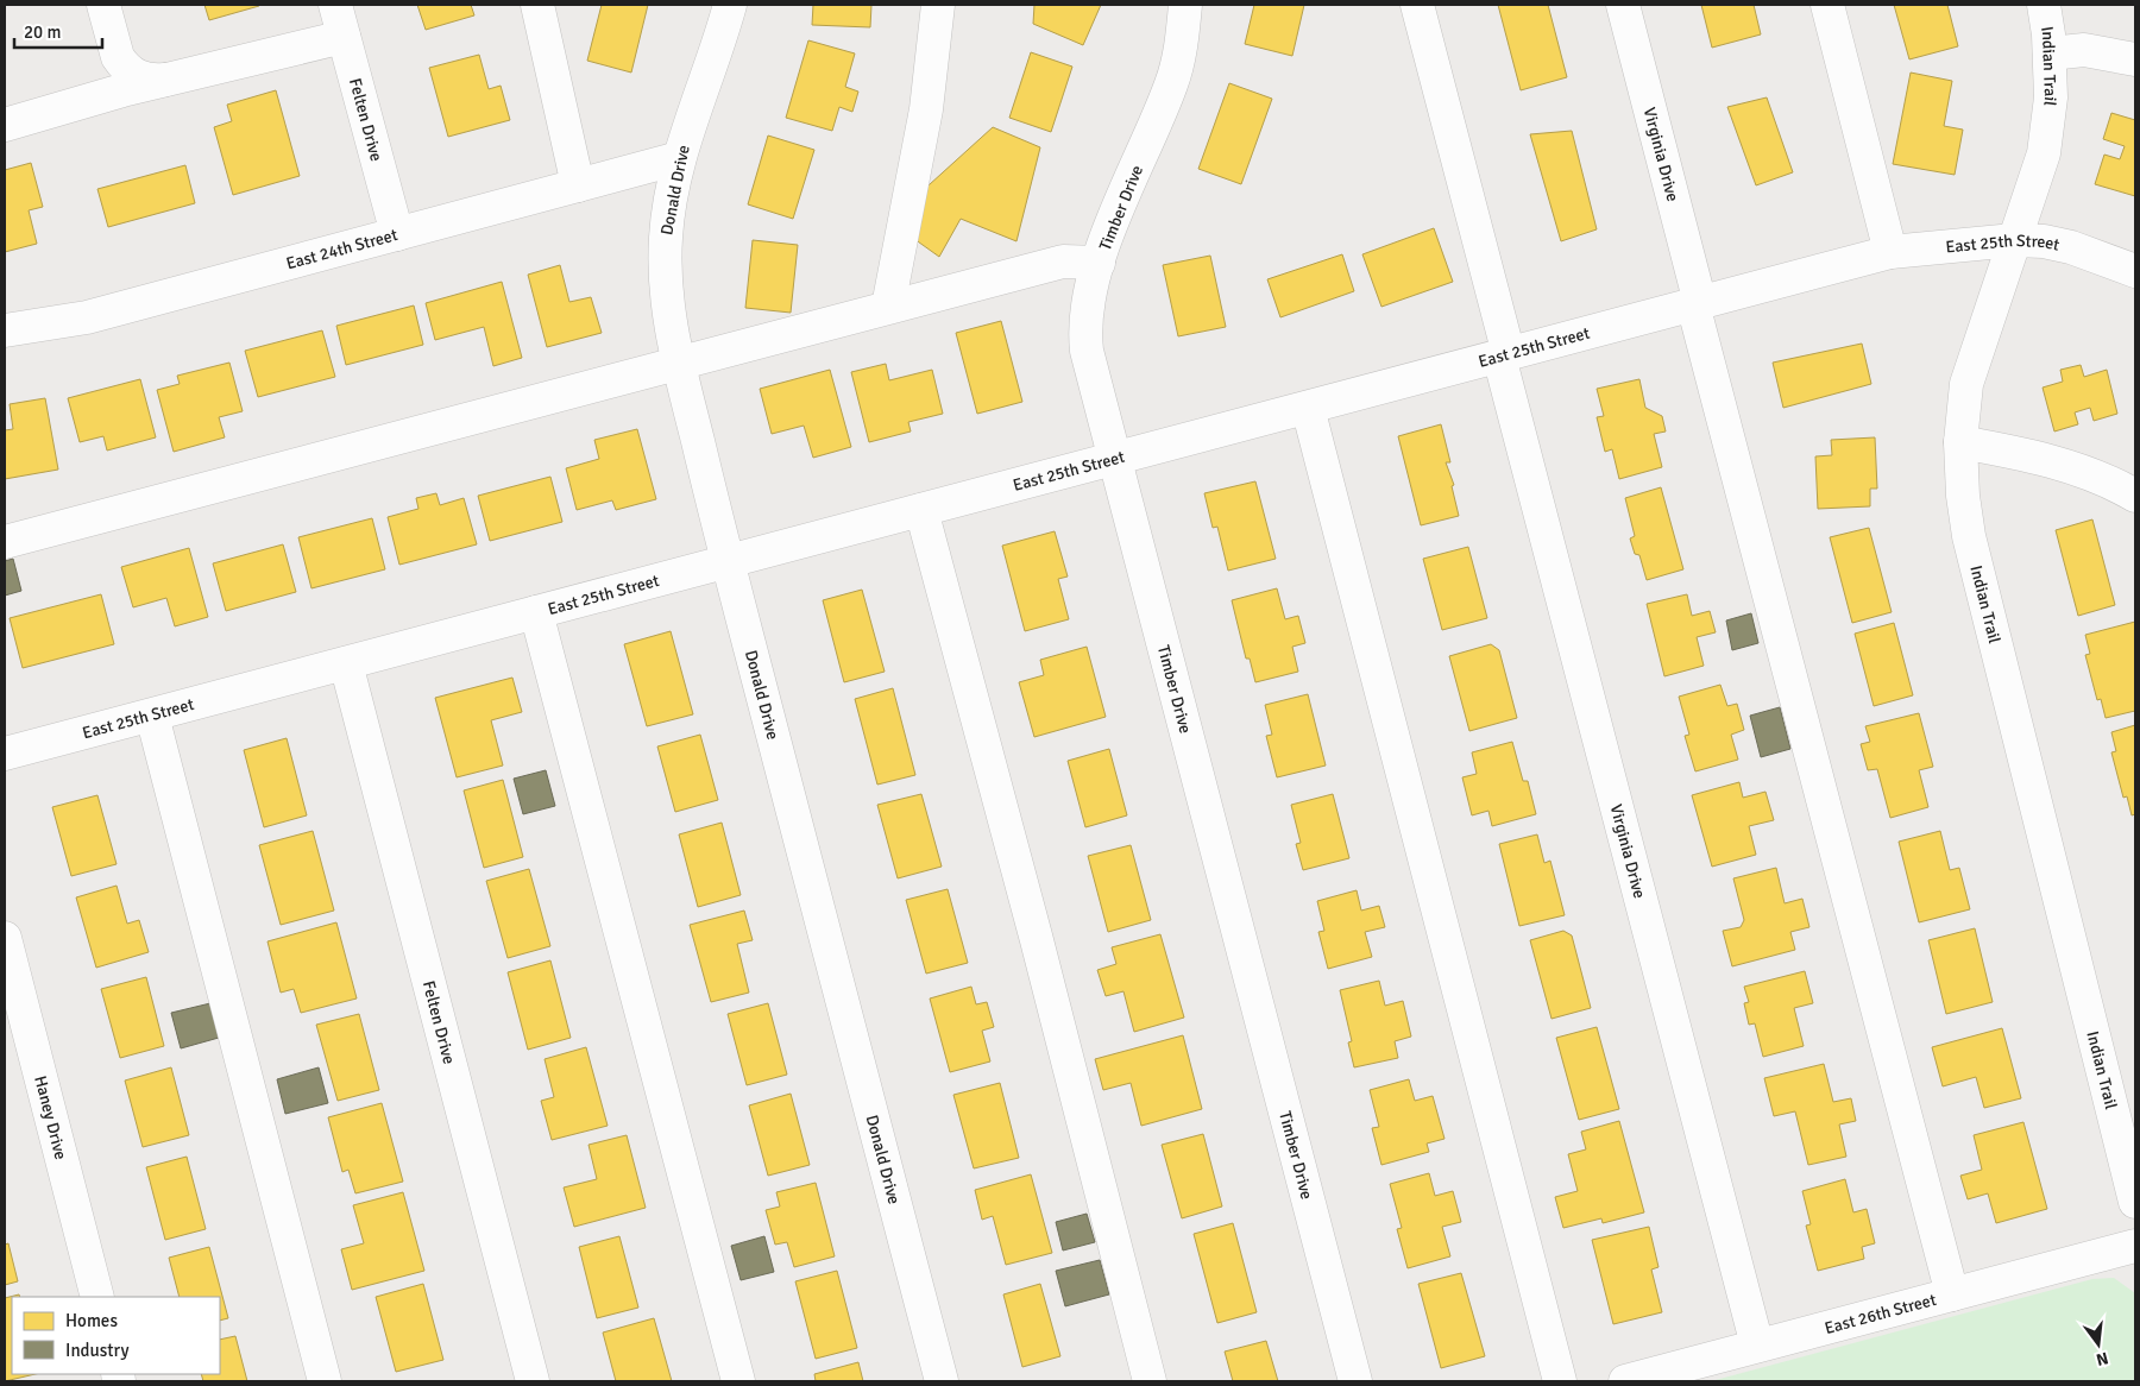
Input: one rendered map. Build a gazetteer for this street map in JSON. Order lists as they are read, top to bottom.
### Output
{
  "streets": {
    "street": [
      "Indian Trail",
      "Felten Drive",
      "Virginia Drive",
      "Donald Drive",
      "Timber Drive",
      "East 25th Street",
      "East 24th Street",
      "Haney Drive",
      "East 26th Street"
    ]
  },
  "crossings": [
    ["Indian Trail", "East 25th Street"],
    ["Felten Drive", "East 25th Street"],
    ["Felten Drive", "East 24th Street"],
    ["Virginia Drive", "East 25th Street"],
    ["Virginia Drive", "East 26th Street"],
    ["Donald Drive", "East 25th Street"],
    ["Donald Drive", "East 24th Street"],
    ["Timber Drive", "East 25th Street"]
  ],
  "legend": ["Homes", "Industry"],
  "scale_bar": "20 m",
  "north": "bottom"
}
